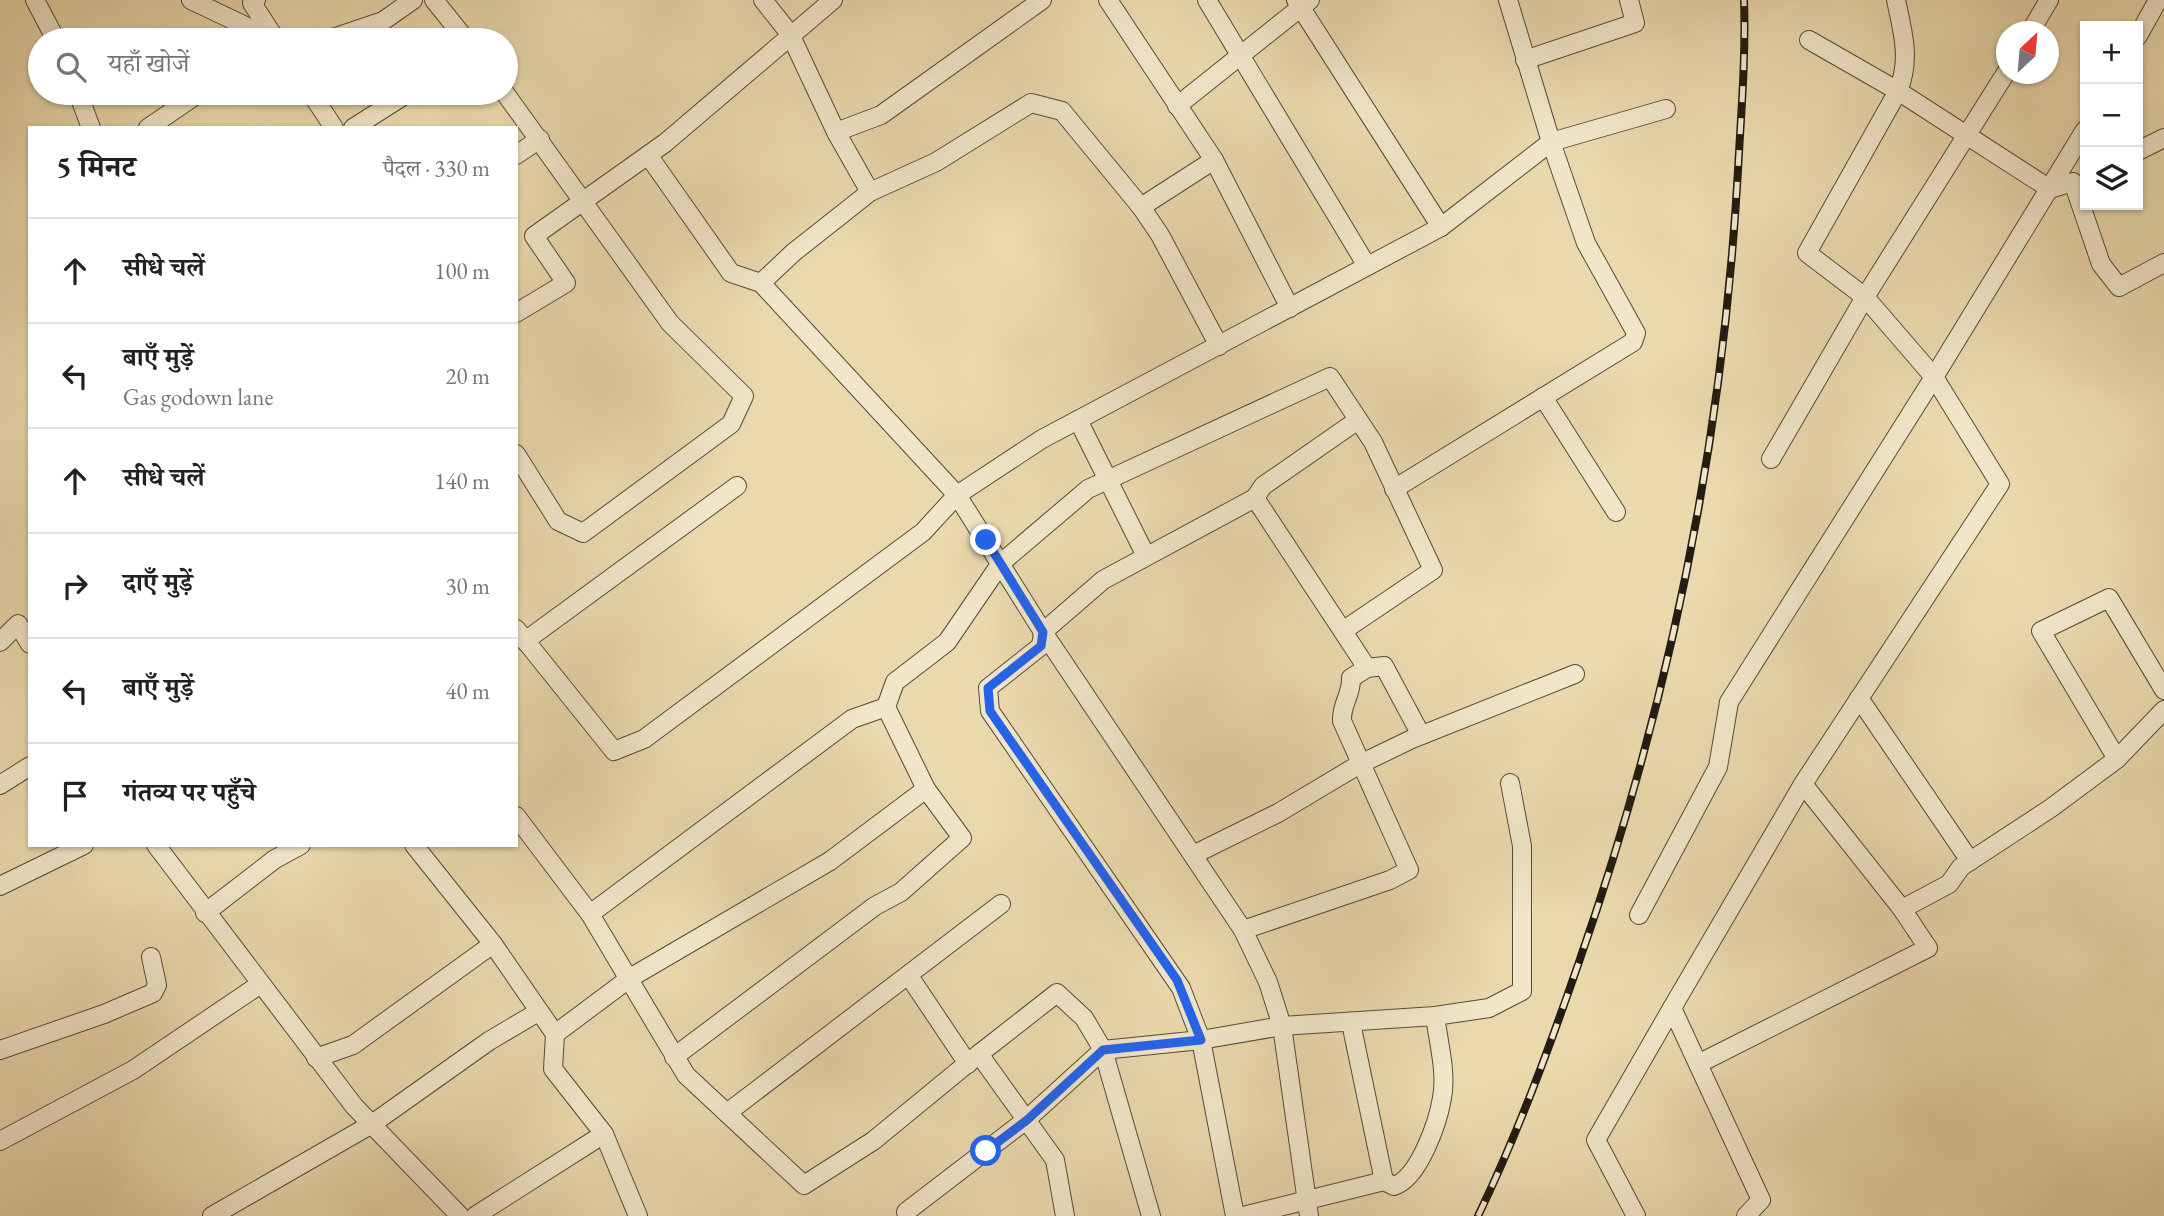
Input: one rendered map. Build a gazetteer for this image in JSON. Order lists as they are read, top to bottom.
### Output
{
  "north": "top right",
  "page": {
    "map_buttons": ["+", "−"],
    "search": "यहाँ खोजें",
    "heading": ["5 मिनट", "पैदल · 330 m"],
    "list": [
      ["सीधे चलें", "100 m"],
      ["बाएँ मुड़ें", "Gas godown lane", "20 m"],
      ["सीधे चलें", "140 m"],
      ["दाएँ मुड़ें", "30 m"],
      ["बाएँ मुड़ें", "40 m"],
      "गंतव्य पर पहुँचे"
    ]
  }
}
